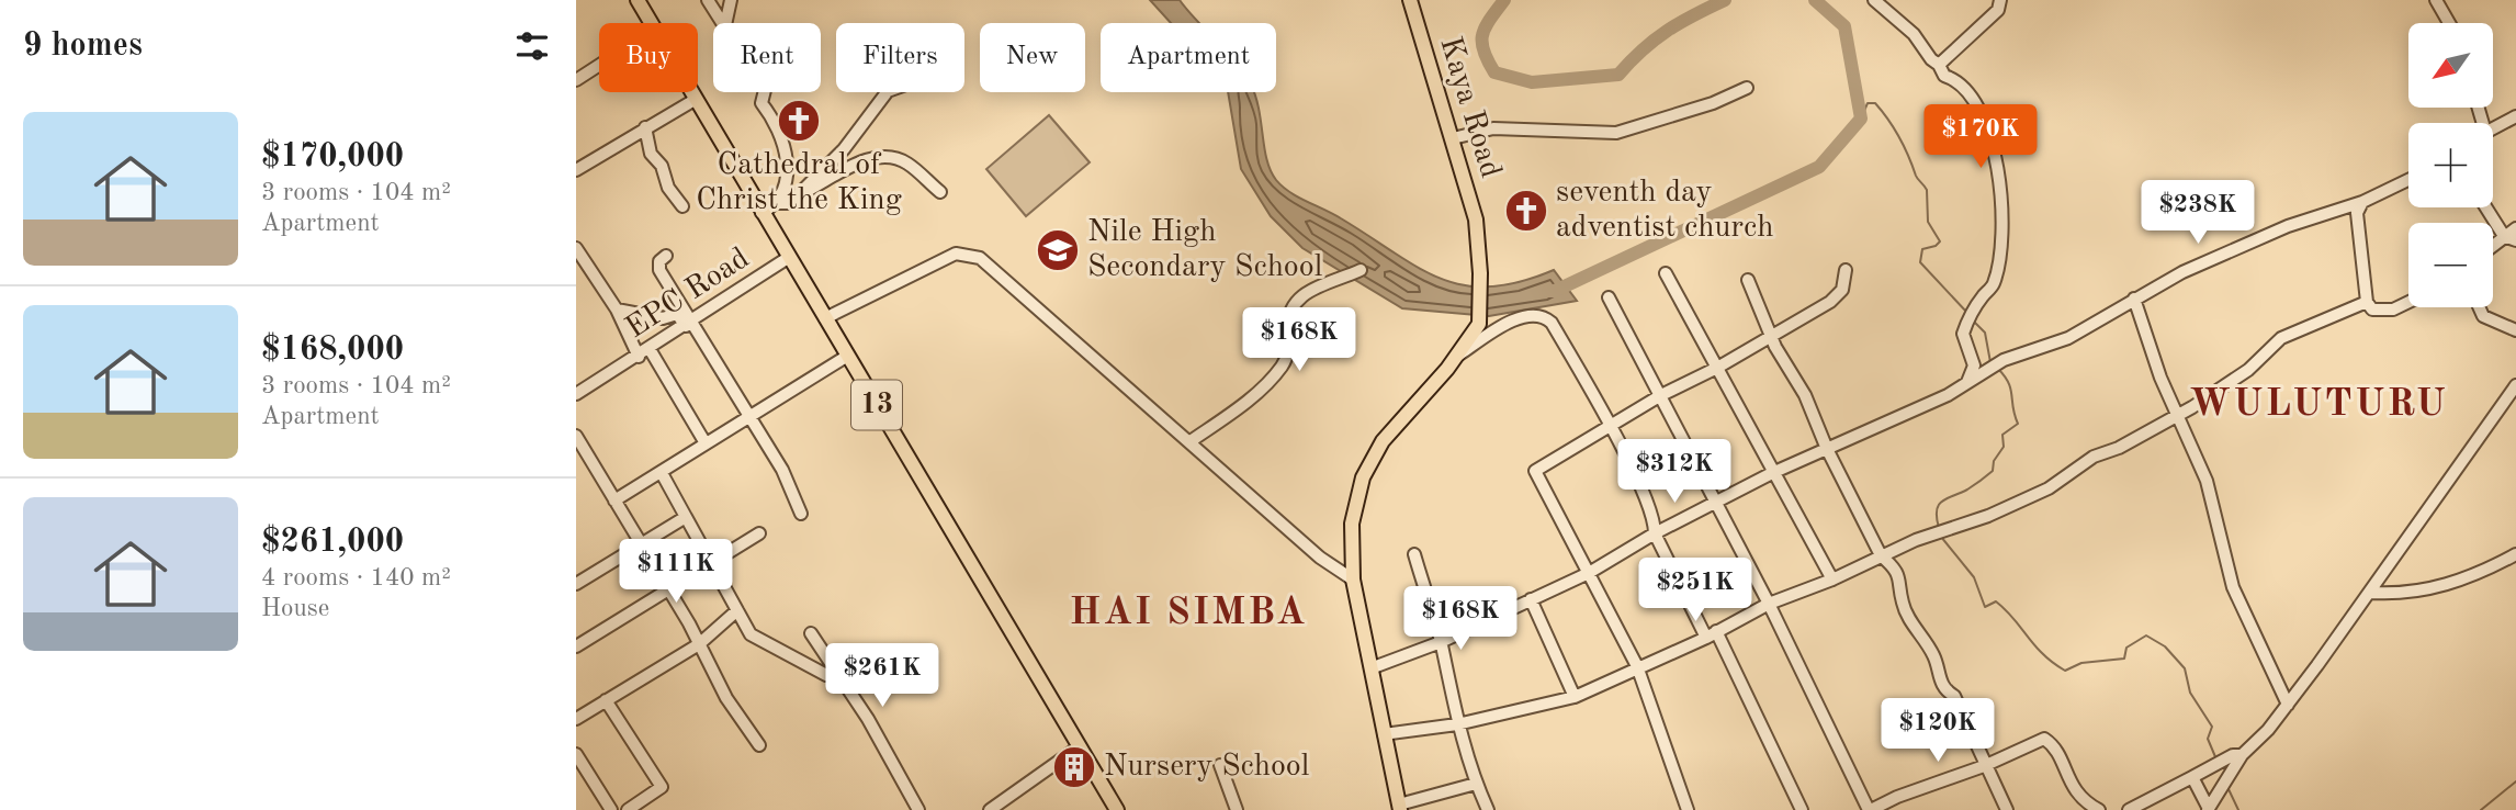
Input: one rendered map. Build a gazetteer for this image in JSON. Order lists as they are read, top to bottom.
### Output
{
  "streets": {
    "main road": ["Kaya Road", "13"],
    "street": ["EPC Road"]
  },
  "crossings": [
    ["EPC Road", "13"]
  ],
  "districts": ["WULUTURU", "HAI SIMBA"],
  "places": {
    "church": ["Cathedral of Christ the King", "seventh day adventist church"],
    "school or university": ["Nile High Secondary School"],
    "building": ["Nursery School"]
  },
  "north": "bottom left",
  "page": {
    "heading": "9 homes",
    "map_buttons": ["+", "−"],
    "chip": [
      "Buy",
      "Rent",
      "Filters",
      "New",
      "Apartment"
    ],
    "list": [
      {
        "name": "$170,000",
        "note": "3 rooms · 104 m² · Apartment"
      },
      {
        "name": "$168,000",
        "note": "3 rooms · 104 m² · Apartment"
      },
      {
        "name": "$261,000",
        "note": "4 rooms · 140 m² · House"
      }
    ],
    "price": [
      "$170K",
      "$238K",
      "$168K",
      "$312K",
      "$111K",
      "$251K",
      "$168K",
      "$261K",
      "$120K"
    ]
  }
}
